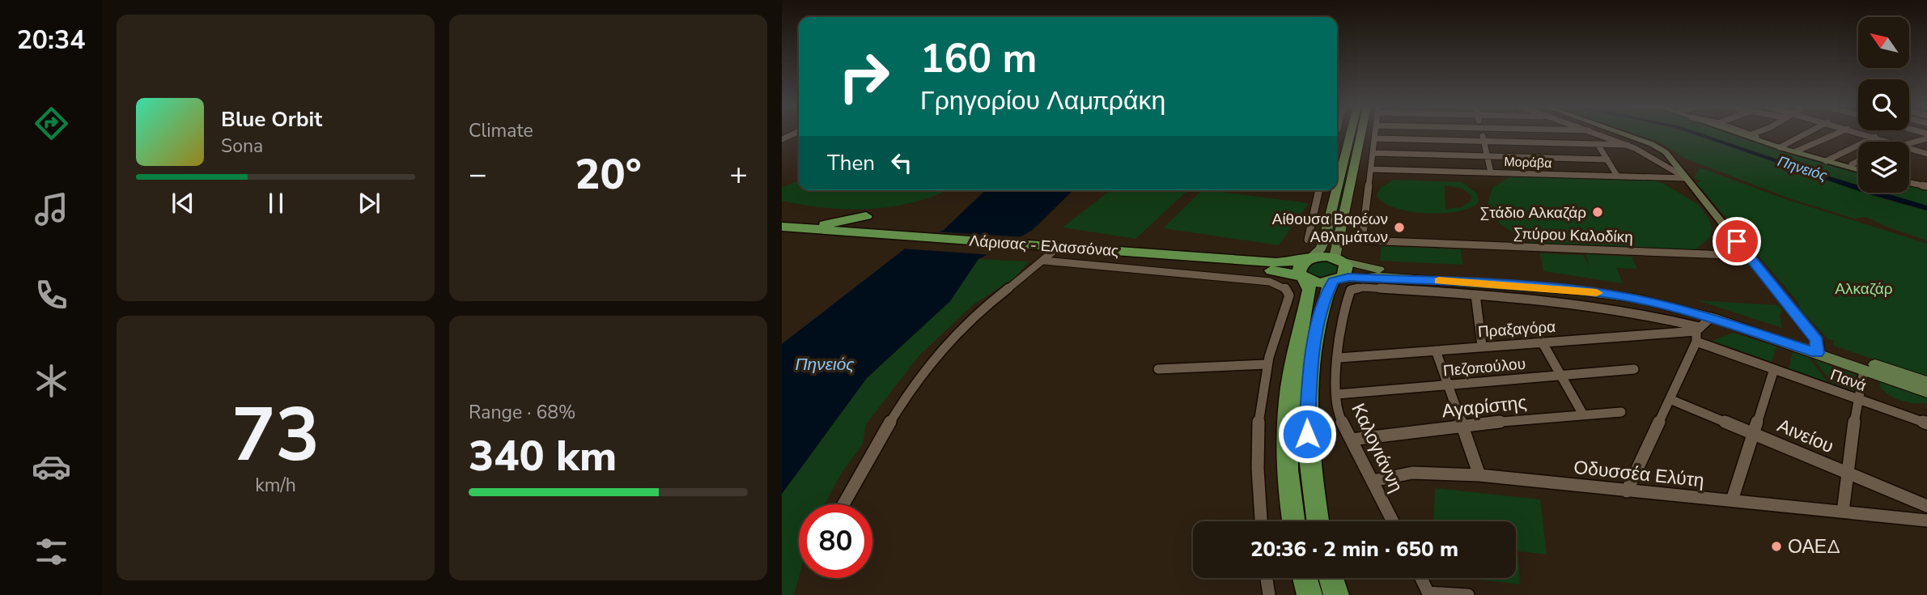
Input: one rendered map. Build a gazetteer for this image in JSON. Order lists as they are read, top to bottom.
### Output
{
  "streets": {
    "highway": ["Λάρισας - Ελασσόνας"],
    "street": [
      "Μοράβα",
      "Σπύρου Καλοδίκη",
      "Πραξαγόρα",
      "Πεζοπούλου",
      "Πανά",
      "Αγαρίστης",
      "Αινείου",
      "Καλογιάννη",
      "Οδυσσέα Ελύτη"
    ]
  },
  "crossings": [
    ["Μοράβα", "Σπύρου Καλοδίκη"],
    ["Πραξαγόρα", "Πανά"],
    ["Πραξαγόρα", "Καλογιάννη"],
    ["Πεζοπούλου", "Καλογιάννη"],
    ["Πανά", "Καλογιάννη"],
    ["Αγαρίστης", "Καλογιάννη"],
    ["Καλογιάννη", "Οδυσσέα Ελύτη"]
  ],
  "water": ["Πηνειός"],
  "parks": ["Αλκαζάρ"],
  "places": ["Στάδιο Αλκαζάρ", "Αίθουσα Βαρέων Αθλημάτων", "ΟΑΕΔ"],
  "north": "top left",
  "page": {
    "tabs": "20:34",
    "tile": [
      "Climate",
      ["73", "km/h"],
      ["Range · 68%", "340 km"]
    ],
    "turn": ["160 m", "Γρηγορίου Λαμπράκη"],
    "song": ["Blue Orbit", "Sona"],
    "then": "Then",
    "heat": ["−", "20°", "+"],
    "limit": "80",
    "trip": "20:36 · 2 min · 650 m"
  }
}
